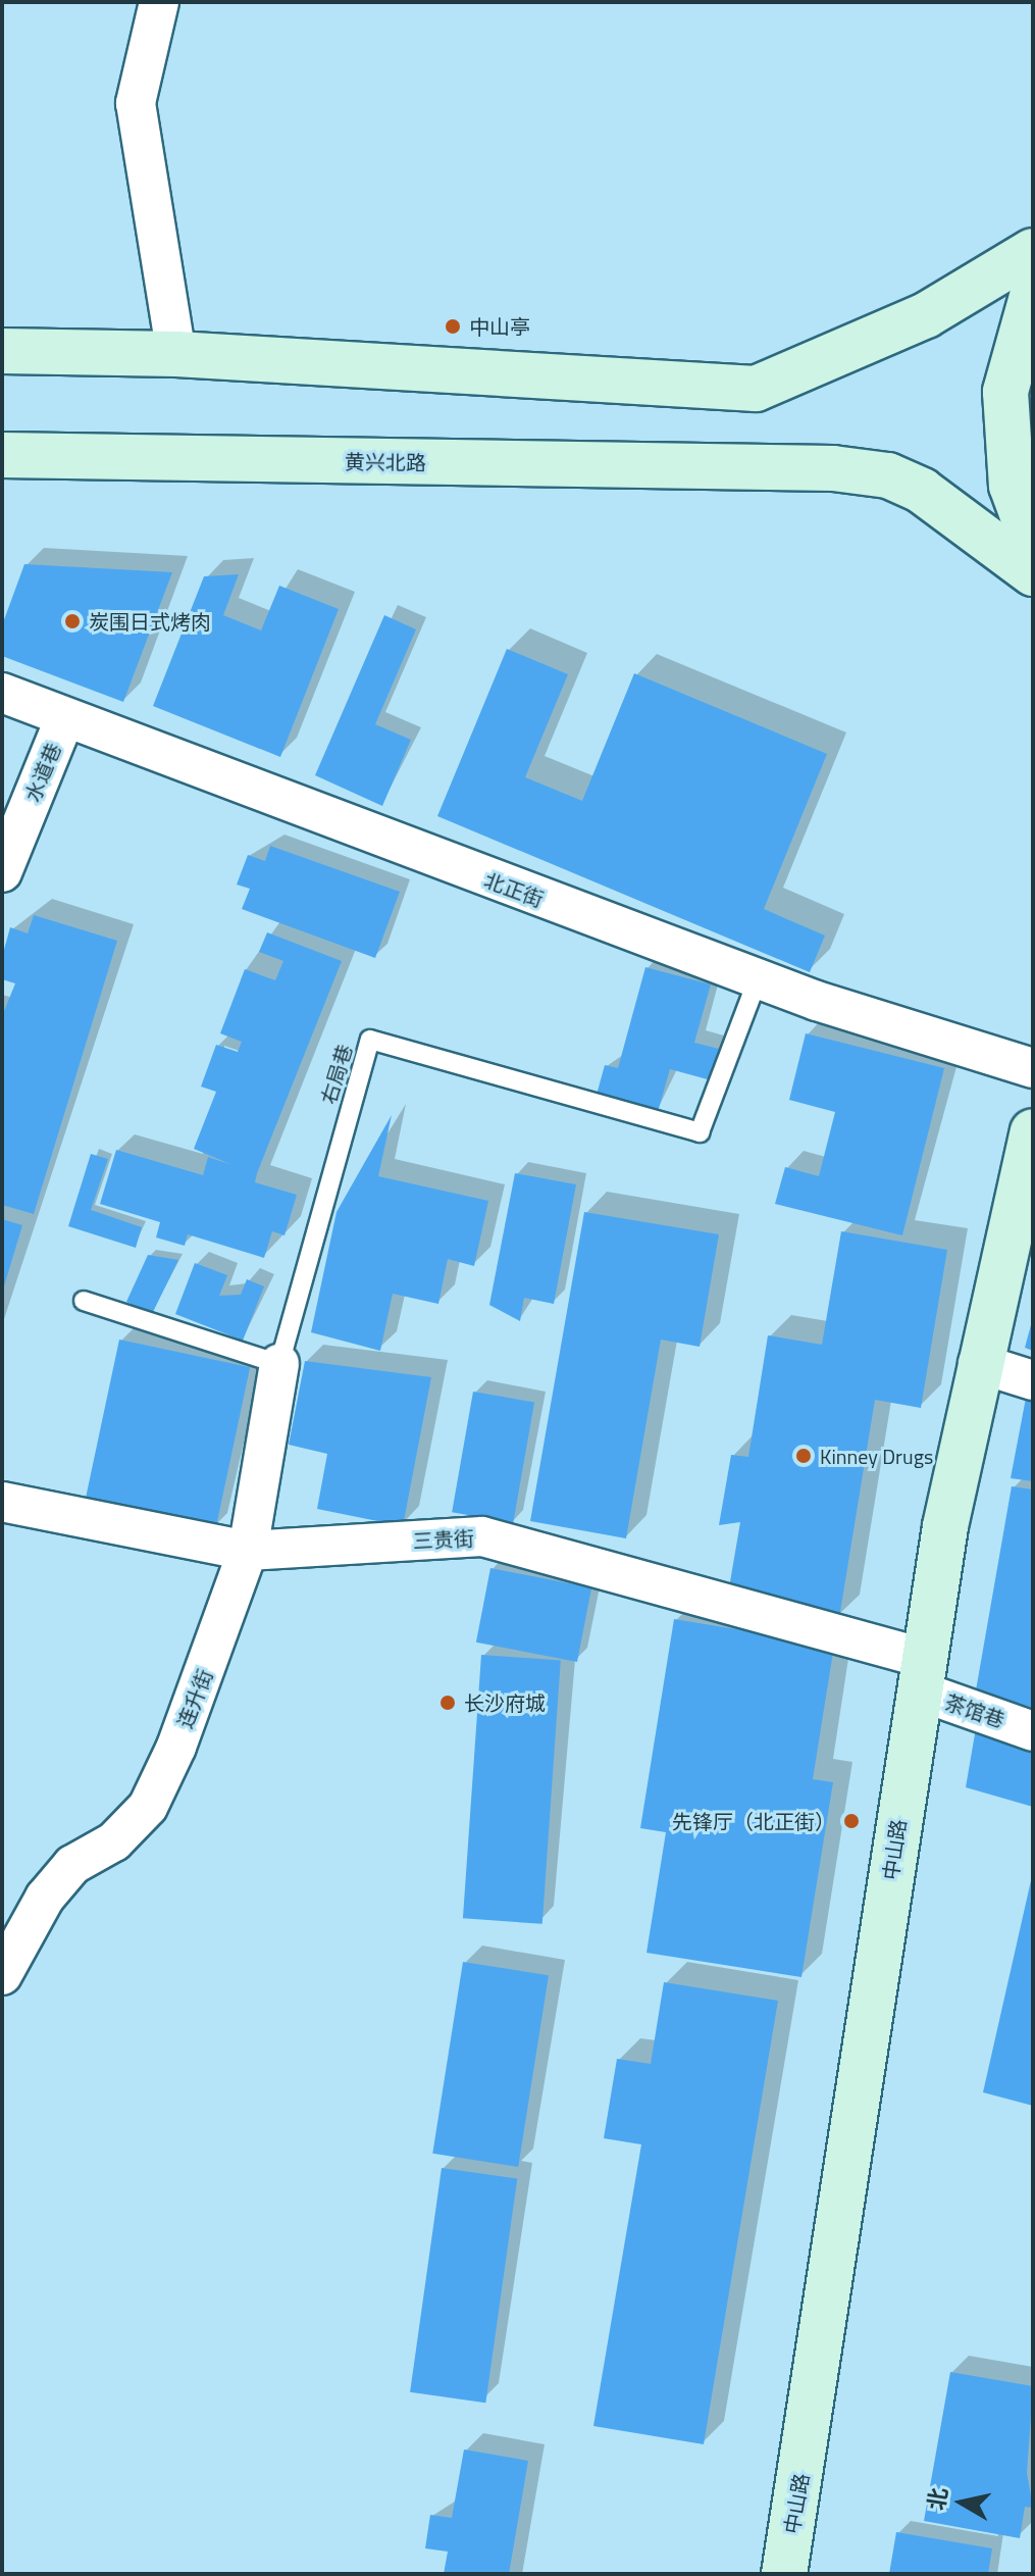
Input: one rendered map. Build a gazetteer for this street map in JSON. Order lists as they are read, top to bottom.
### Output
{
  "streets": {
    "main road": ["黄兴北路", "中山路"],
    "street": [
      "水道巷",
      "北正街",
      "三贵街",
      "连升街",
      "茶馆巷"
    ],
    "lane": ["右局巷"]
  },
  "crossings": [
    ["水道巷", "北正街"],
    ["北正街", "右局巷"],
    ["右局巷", "连升街"],
    ["三贵街", "连升街"],
    ["三贵街", "茶馆巷"],
    ["三贵街", "中山路"],
    ["茶馆巷", "中山路"]
  ],
  "places": [
    "中山亭",
    "炭围日式烤肉",
    "Kinney Drugs",
    "长沙府城",
    "先锋厅（北正街）"
  ],
  "north": "left"
}
